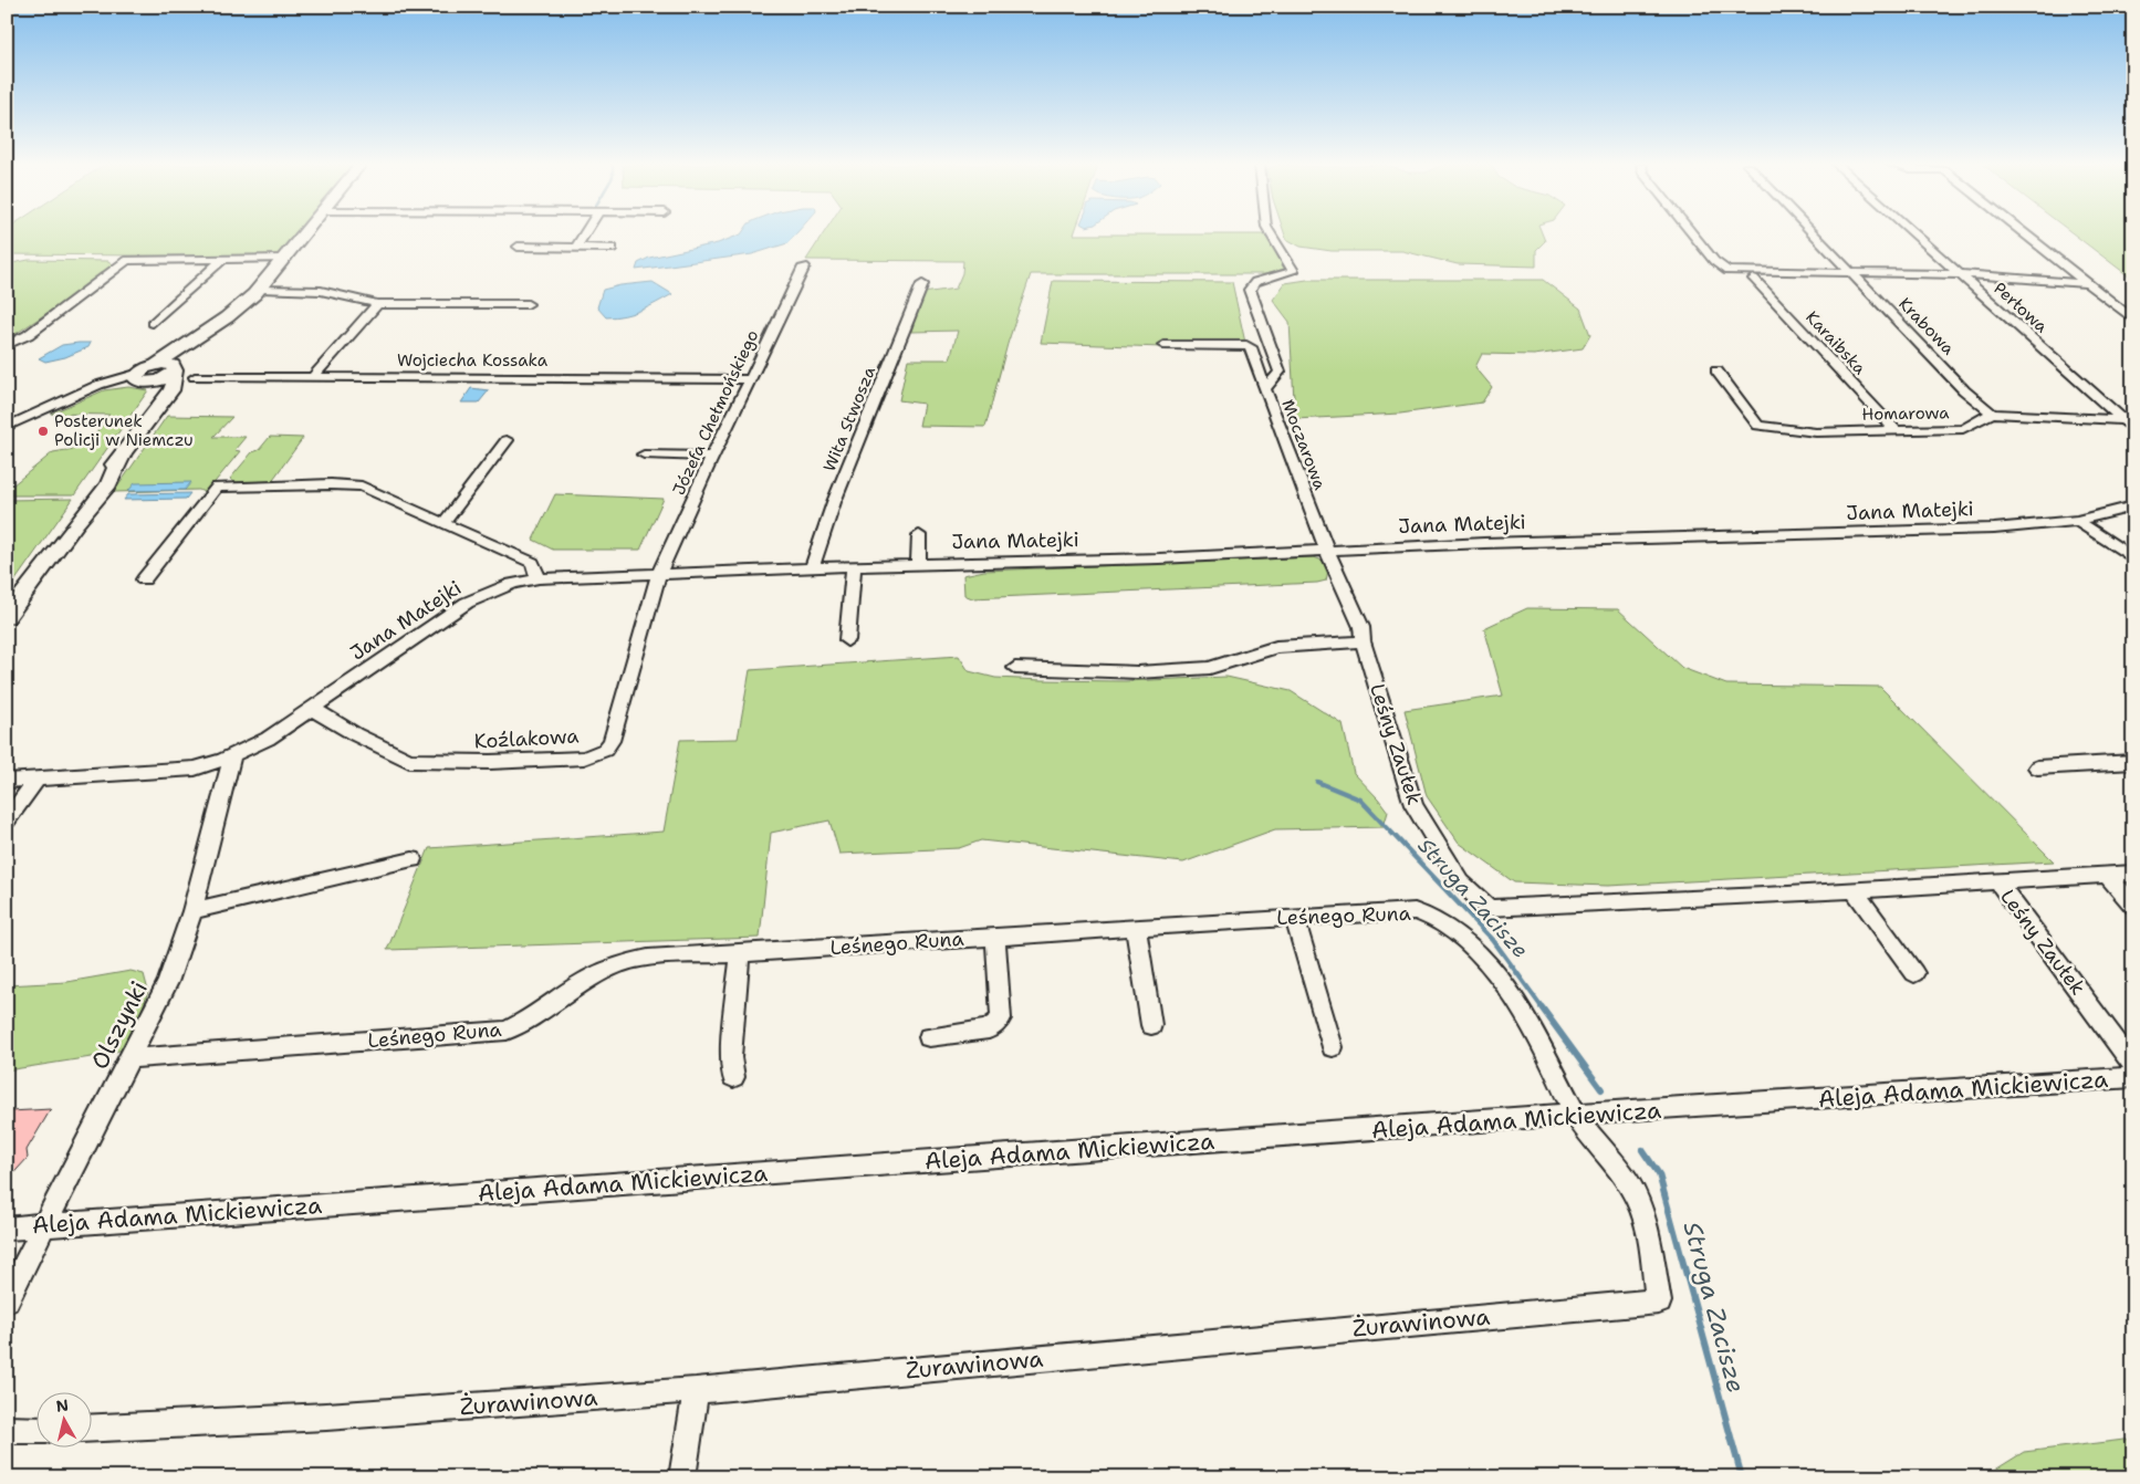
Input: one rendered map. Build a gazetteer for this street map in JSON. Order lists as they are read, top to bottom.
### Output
{
  "streets": {
    "street": [
      "Perłowa",
      "Krabowa",
      "Karaibska",
      "Wojciecha Kossaka",
      "Józefa Chełmońskiego",
      "Homarowa",
      "Wita Stwosza",
      "Moczarowa",
      "Jana Matejki",
      "Koźlakowa",
      "Leśny Zaułek",
      "Leśnego Runa",
      "Olszynki",
      "Aleja Adama Mickiewicza",
      "Żurawinowa"
    ]
  },
  "crossings": [
    ["Krabowa", "Homarowa"],
    ["Karaibska", "Homarowa"],
    ["Wojciecha Kossaka", "Józefa Chełmońskiego"],
    ["Józefa Chełmońskiego", "Jana Matejki"],
    ["Józefa Chełmońskiego", "Koźlakowa"],
    ["Wita Stwosza", "Jana Matejki"],
    ["Moczarowa", "Jana Matejki"],
    ["Moczarowa", "Leśny Zaułek"],
    ["Jana Matejki", "Koźlakowa"],
    ["Jana Matejki", "Olszynki"],
    ["Leśnego Runa", "Olszynki"],
    ["Leśnego Runa", "Aleja Adama Mickiewicza"],
    ["Leśnego Runa", "Żurawinowa"],
    ["Olszynki", "Aleja Adama Mickiewicza"],
    ["Aleja Adama Mickiewicza", "Żurawinowa"]
  ],
  "water": ["Struga Zacisze"],
  "places": ["Posterunek Policji w Niemczu"],
  "north": "top"
}
